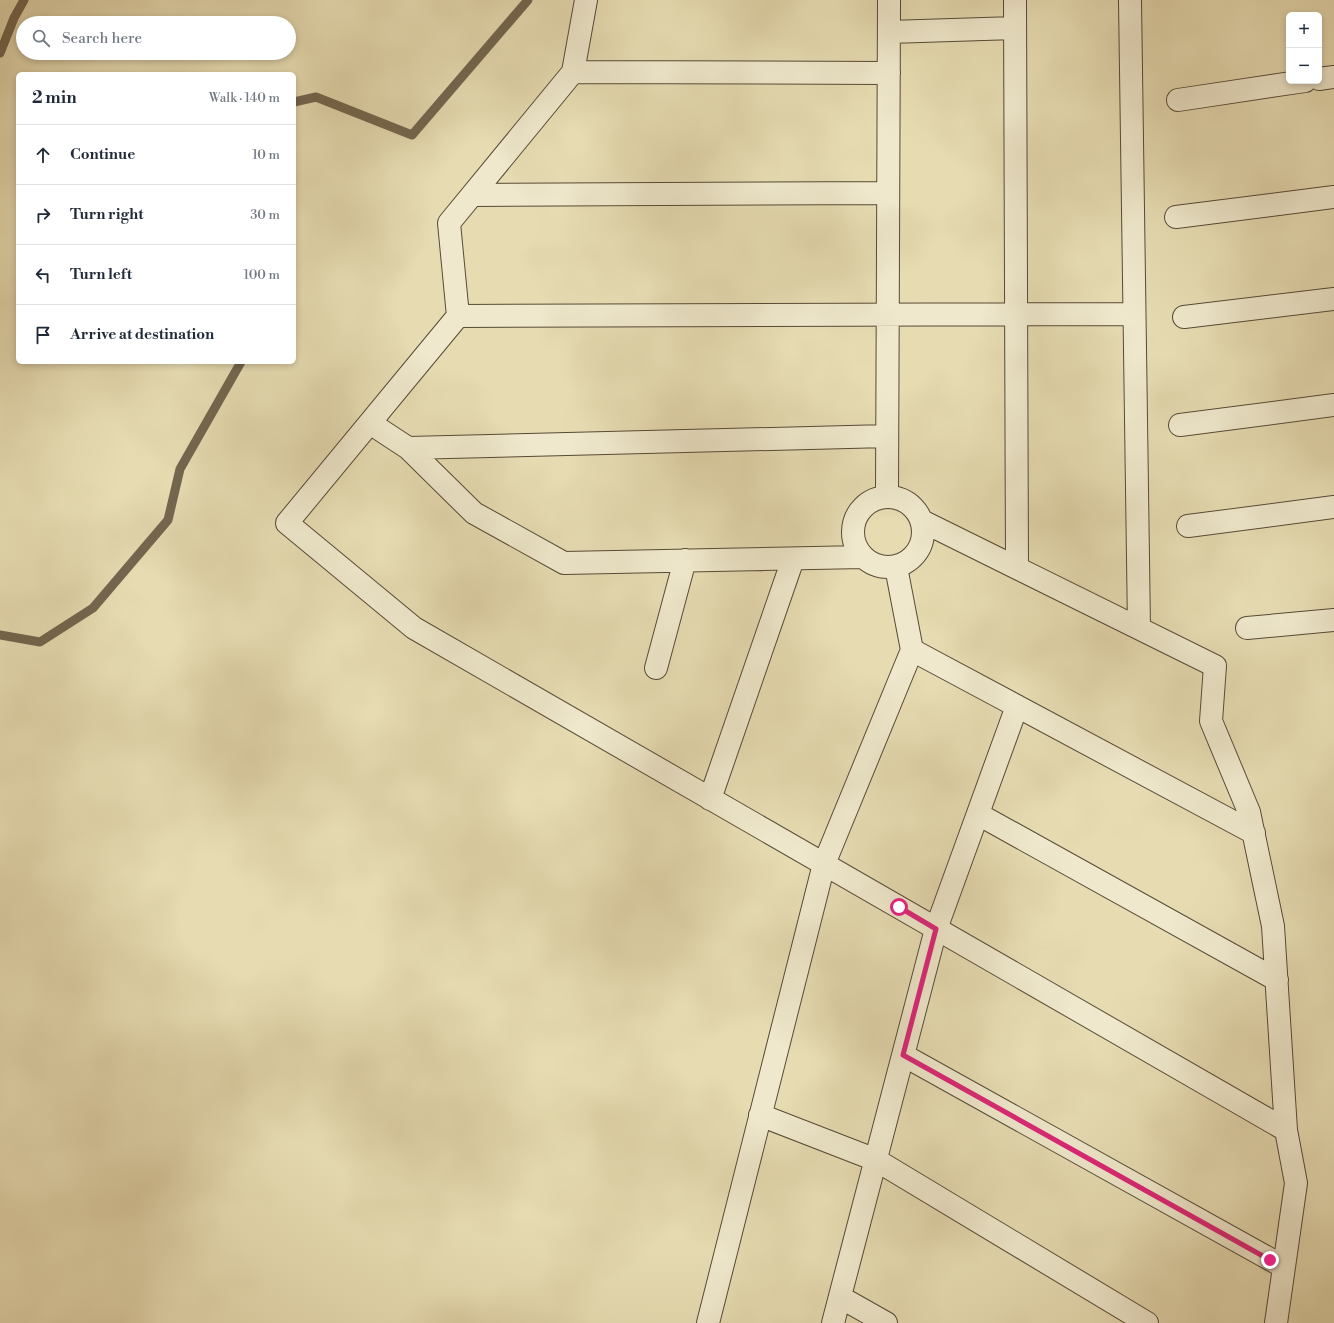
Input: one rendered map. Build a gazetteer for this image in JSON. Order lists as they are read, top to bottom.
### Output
{
  "page": {
    "map_buttons": ["+", "−"],
    "search": "Search here",
    "heading": ["2 min", "Walk · 140 m"],
    "list": [
      ["Continue", "10 m"],
      ["Turn right", "30 m"],
      ["Turn left", "100 m"],
      "Arrive at destination"
    ]
  }
}
